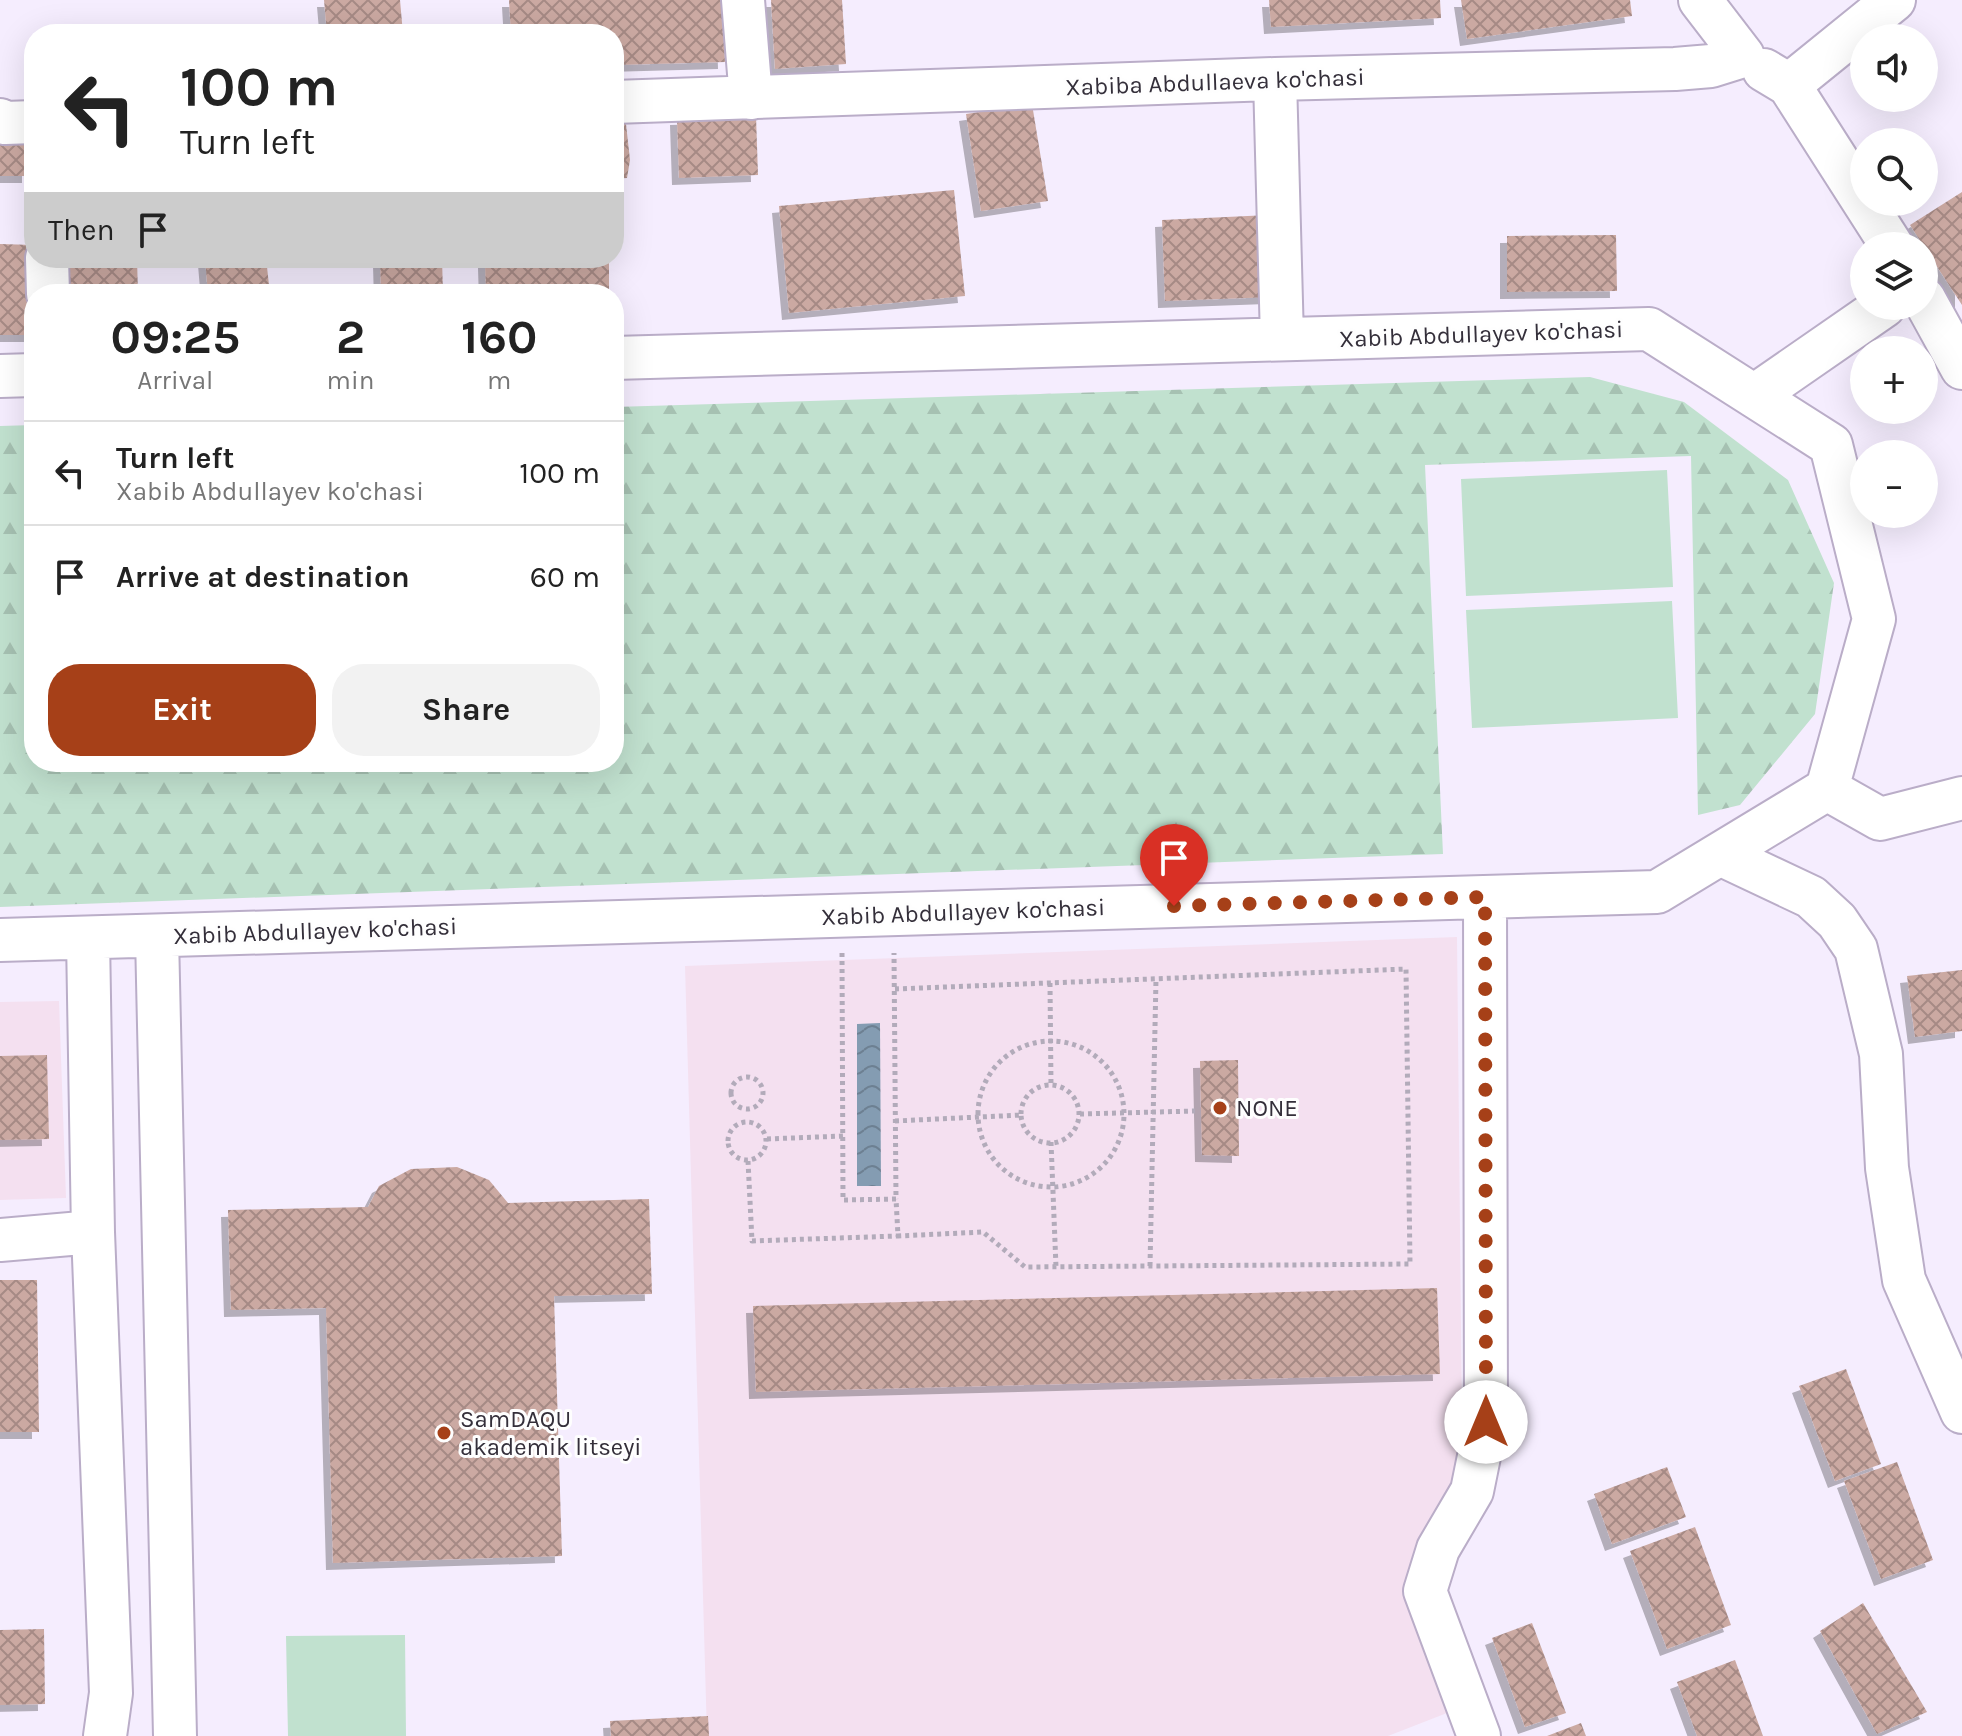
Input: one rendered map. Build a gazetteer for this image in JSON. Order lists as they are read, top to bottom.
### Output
{
  "streets": {
    "street": ["Xabiba Abdullaeva ko'chasi", "Xabib Abdullayev ko'chasi"]
  },
  "places": ["NONE", "SamDAQU akademik litseyi"],
  "page": {
    "map_buttons": ["+", "−"],
    "turn": ["100 m", "Turn left"],
    "then": "Then",
    "eta": [
      "09:25",
      "Arrival",
      "2",
      "min",
      "160",
      "m"
    ],
    "list": [
      {
        "name": "Turn left",
        "note": "Xabib Abdullayev ko'chasi",
        "value": "100 m"
      },
      {
        "name": "Arrive at destination",
        "value": "60 m"
      }
    ],
    "buttons": ["Exit", "Share"]
  }
}
